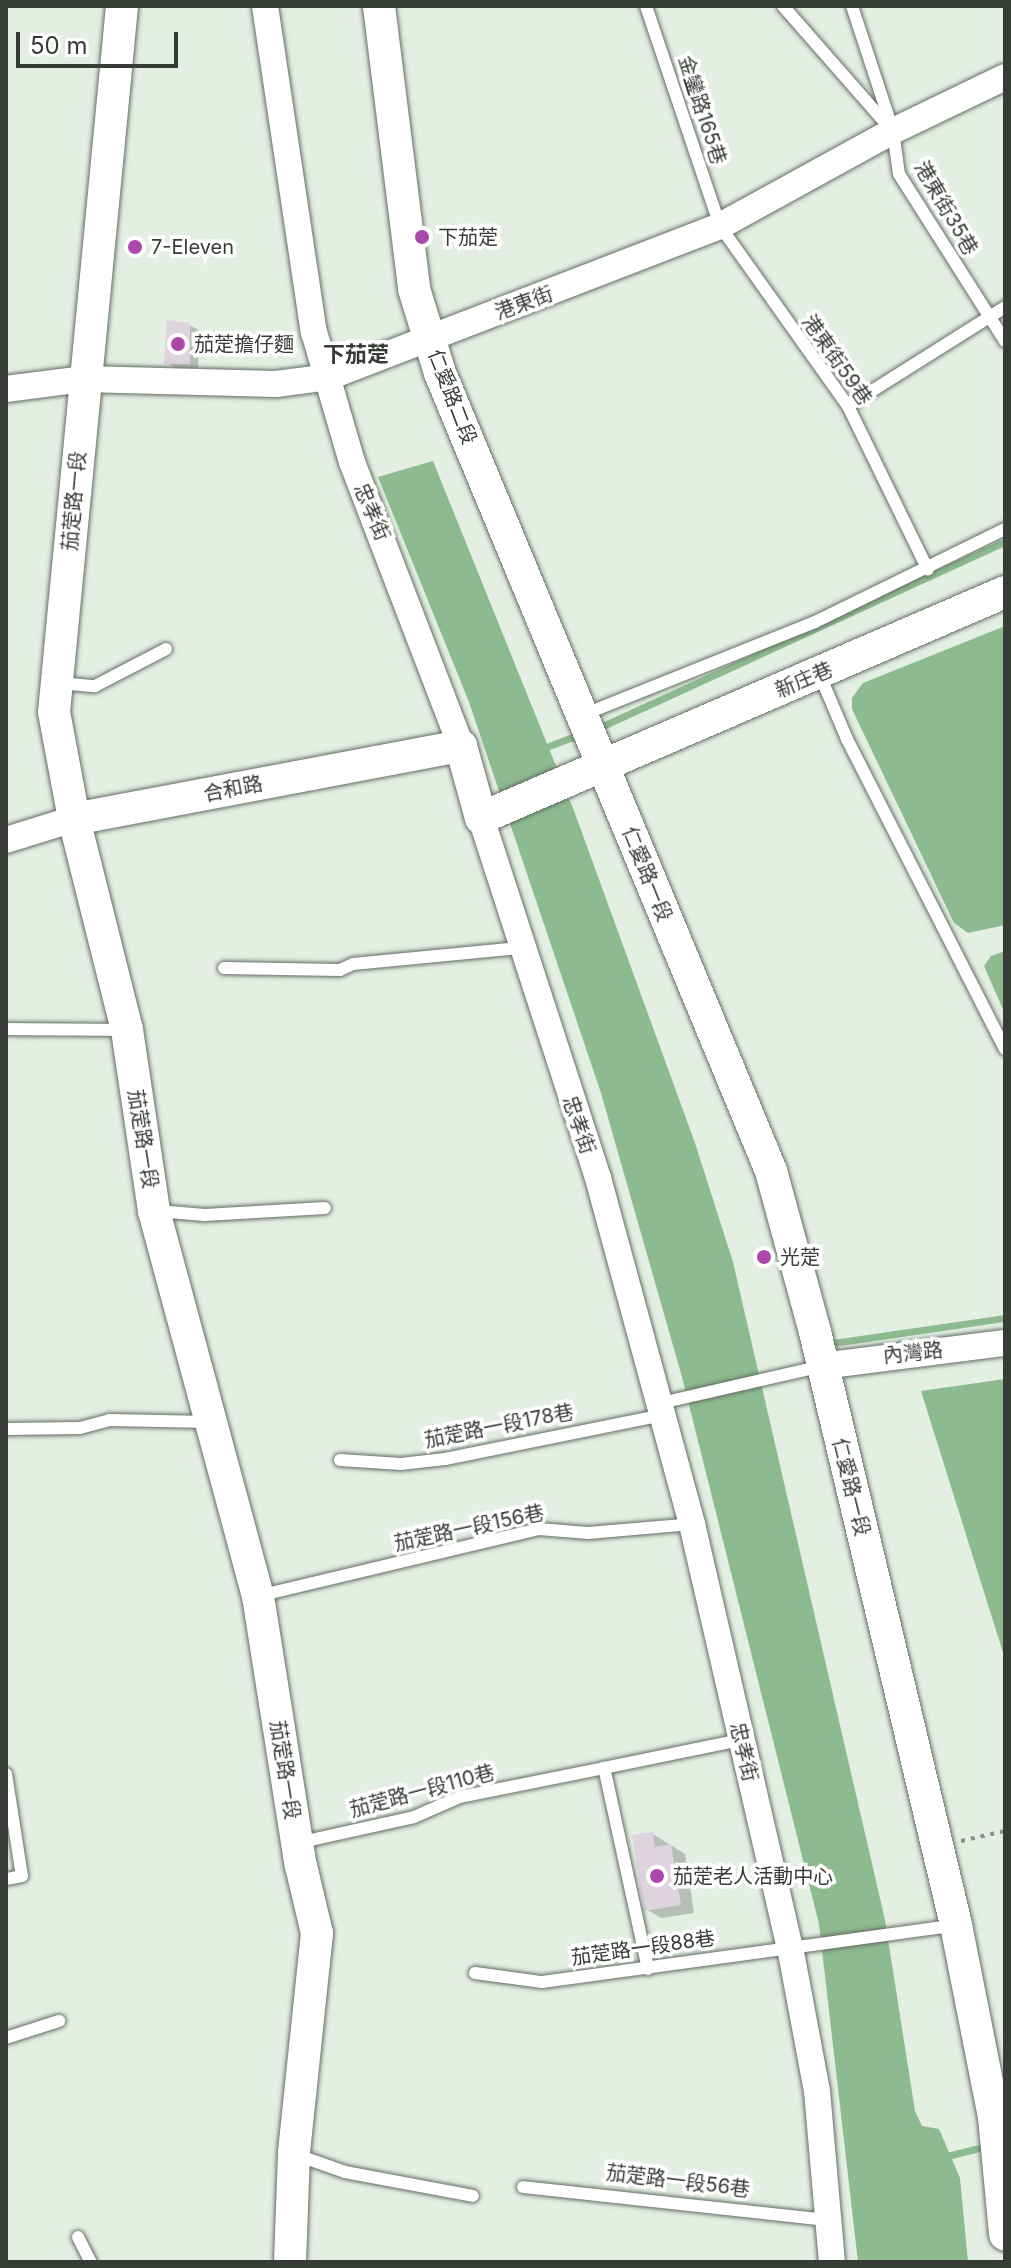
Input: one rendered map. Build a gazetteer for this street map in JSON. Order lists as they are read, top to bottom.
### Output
{
  "streets": {
    "street": [
      "港東街",
      "仁愛路二段",
      "茄萣路一段",
      "忠孝街",
      "新庄巷",
      "合和路",
      "仁愛路一段",
      "內灣路"
    ],
    "lane": [
      "金鑾路165巷",
      "港東街35巷",
      "港東街59巷",
      "茄萣路一段178巷",
      "茄萣路一段156巷",
      "茄萣路一段110巷",
      "茄萣路一段88巷",
      "茄萣路一段56巷"
    ]
  },
  "crossings": [
    ["金鑾路165巷", "港東街"],
    ["金鑾路165巷", "港東街59巷"],
    ["港東街35巷", "港東街"],
    ["港東街", "港東街59巷"],
    ["港東街", "仁愛路二段"],
    ["港東街", "茄萣路一段"],
    ["港東街", "忠孝街"],
    ["仁愛路二段", "新庄巷"],
    ["仁愛路二段", "仁愛路一段"],
    ["茄萣路一段", "合和路"],
    ["茄萣路一段", "茄萣路一段156巷"],
    ["茄萣路一段", "茄萣路一段110巷"],
    ["忠孝街", "新庄巷"],
    ["忠孝街", "合和路"],
    ["忠孝街", "茄萣路一段178巷"],
    ["忠孝街", "茄萣路一段156巷"],
    ["忠孝街", "茄萣路一段110巷"],
    ["忠孝街", "茄萣路一段88巷"],
    ["忠孝街", "茄萣路一段56巷"],
    ["新庄巷", "仁愛路一段"],
    ["仁愛路一段", "內灣路"],
    ["仁愛路一段", "茄萣路一段178巷"],
    ["仁愛路一段", "茄萣路一段88巷"],
    ["內灣路", "茄萣路一段178巷"]
  ],
  "districts": ["下茄萣"],
  "places": [
    "下茄萣",
    "7-Eleven",
    "茄萣擔仔麵",
    "光萣",
    "茄萣老人活動中心"
  ],
  "scale_bar": "50 m"
}
